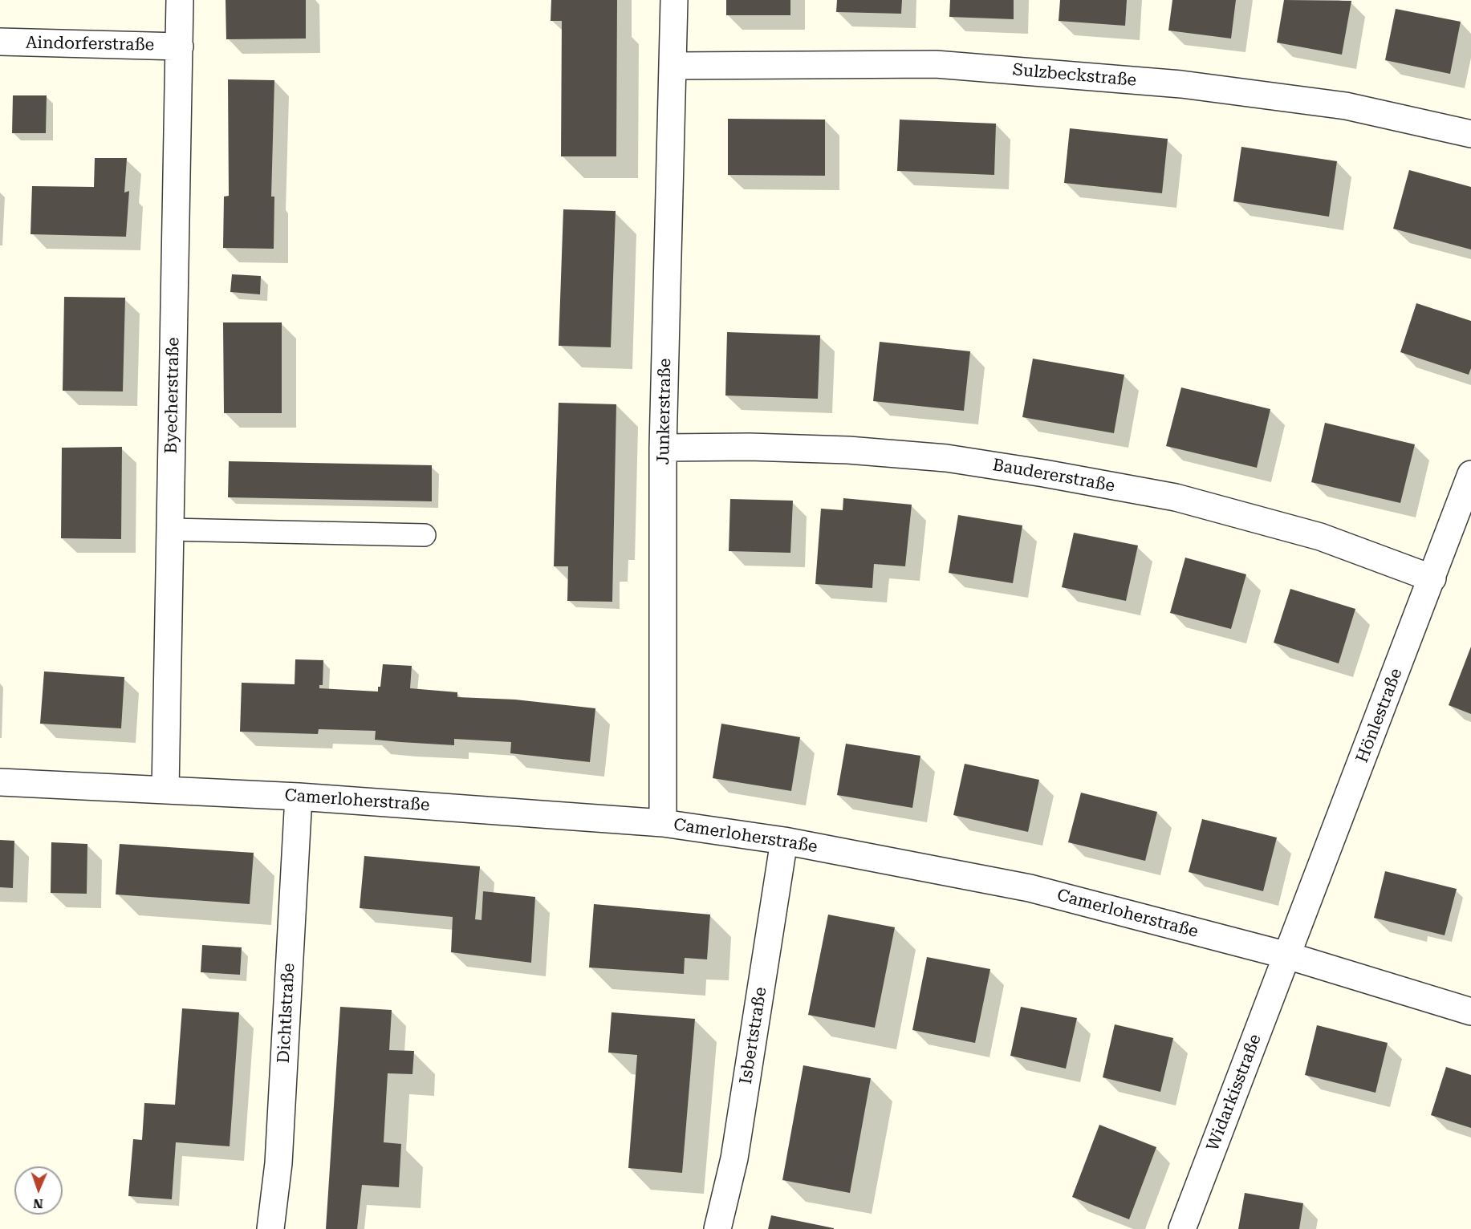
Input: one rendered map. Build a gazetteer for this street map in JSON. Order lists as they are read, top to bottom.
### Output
{
  "streets": {
    "street": [
      "Aindorferstraße",
      "Sulzbeckstraße",
      "Byecherstraße",
      "Junkerstraße",
      "Baudererstraße",
      "Hönlestraße",
      "Camerloherstraße",
      "Dichtlstraße",
      "Isbertstraße",
      "Widarkisstraße"
    ]
  },
  "crossings": [
    ["Aindorferstraße", "Byecherstraße"],
    ["Sulzbeckstraße", "Junkerstraße"],
    ["Byecherstraße", "Camerloherstraße"],
    ["Junkerstraße", "Baudererstraße"],
    ["Junkerstraße", "Camerloherstraße"],
    ["Baudererstraße", "Hönlestraße"],
    ["Hönlestraße", "Camerloherstraße"],
    ["Hönlestraße", "Widarkisstraße"],
    ["Camerloherstraße", "Dichtlstraße"],
    ["Camerloherstraße", "Isbertstraße"],
    ["Camerloherstraße", "Widarkisstraße"]
  ],
  "north": "bottom"
}
